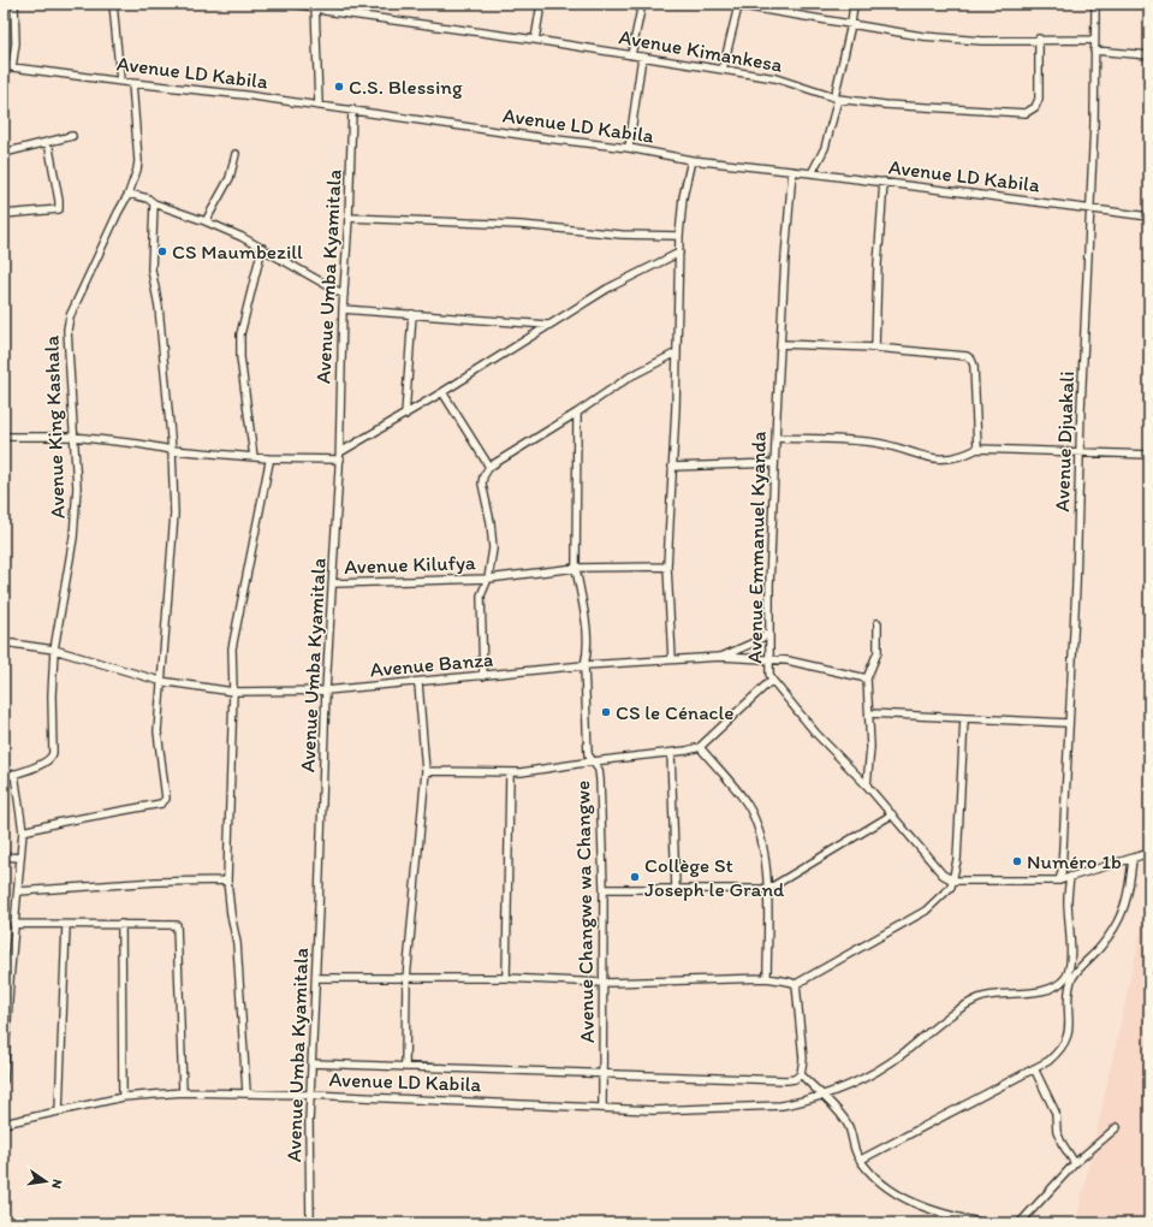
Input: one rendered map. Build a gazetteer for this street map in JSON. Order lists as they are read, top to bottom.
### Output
{
  "streets": {
    "street": [
      "Avenue Kimankesa",
      "Avenue LD Kabila",
      "Avenue Umba Kyamitala",
      "Avenue King Kashala",
      "Avenue Djuakali",
      "Avenue Emmanuel Kyanda",
      "Avenue Kilufya",
      "Avenue Banza",
      "Avenue Changwe wa Changwe"
    ]
  },
  "crossings": [
    ["Avenue LD Kabila", "Avenue Umba Kyamitala"],
    ["Avenue LD Kabila", "Avenue King Kashala"],
    ["Avenue LD Kabila", "Avenue Djuakali"],
    ["Avenue LD Kabila", "Avenue Emmanuel Kyanda"],
    ["Avenue LD Kabila", "Avenue Changwe wa Changwe"],
    ["Avenue Umba Kyamitala", "Avenue Kilufya"],
    ["Avenue Umba Kyamitala", "Avenue Banza"],
    ["Avenue King Kashala", "Avenue Banza"],
    ["Avenue Emmanuel Kyanda", "Avenue Banza"],
    ["Avenue Kilufya", "Avenue Changwe wa Changwe"],
    ["Avenue Banza", "Avenue Changwe wa Changwe"]
  ],
  "places": [
    "C.S. Blessing",
    "CS Maumbezill",
    "CS le Cénacle",
    "Numéro 1b",
    "Collège St Joseph le Grand"
  ],
  "north": "right"
}
